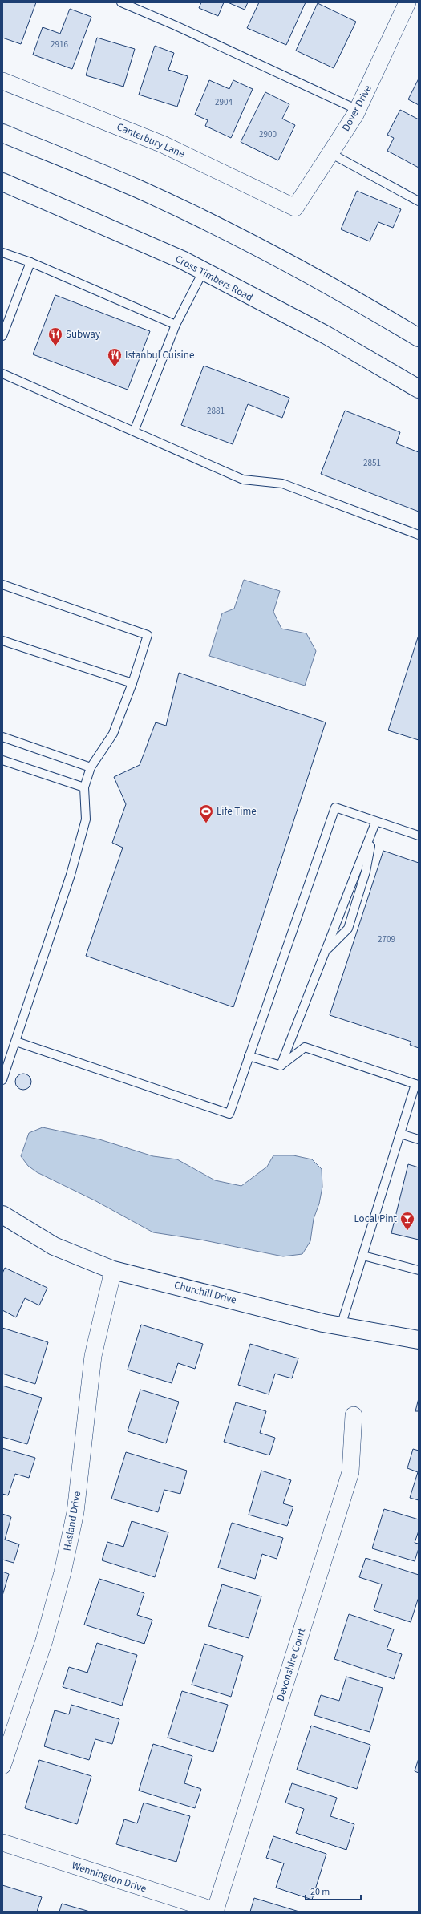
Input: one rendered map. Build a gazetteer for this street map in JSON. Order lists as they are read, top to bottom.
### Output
{
  "streets": {
    "main road": ["Cross Timbers Road", "Churchill Drive"],
    "street": [
      "Dover Drive",
      "Canterbury Lane",
      "Hasland Drive",
      "Devonshire Court",
      "Wennington Drive"
    ]
  },
  "crossings": [
    ["Dover Drive", "Canterbury Lane"],
    ["Churchill Drive", "Hasland Drive"],
    ["Devonshire Court", "Wennington Drive"]
  ],
  "places": {
    "restaurant": ["Subway", "Istanbul Cuisine"],
    "sports": ["Life Time"],
    "bar": ["Local Pint"]
  },
  "house_numbers": [
    "2916",
    "2904",
    "2900",
    "2881",
    "2851",
    "2709"
  ],
  "scale_bar": "20 m"
}
